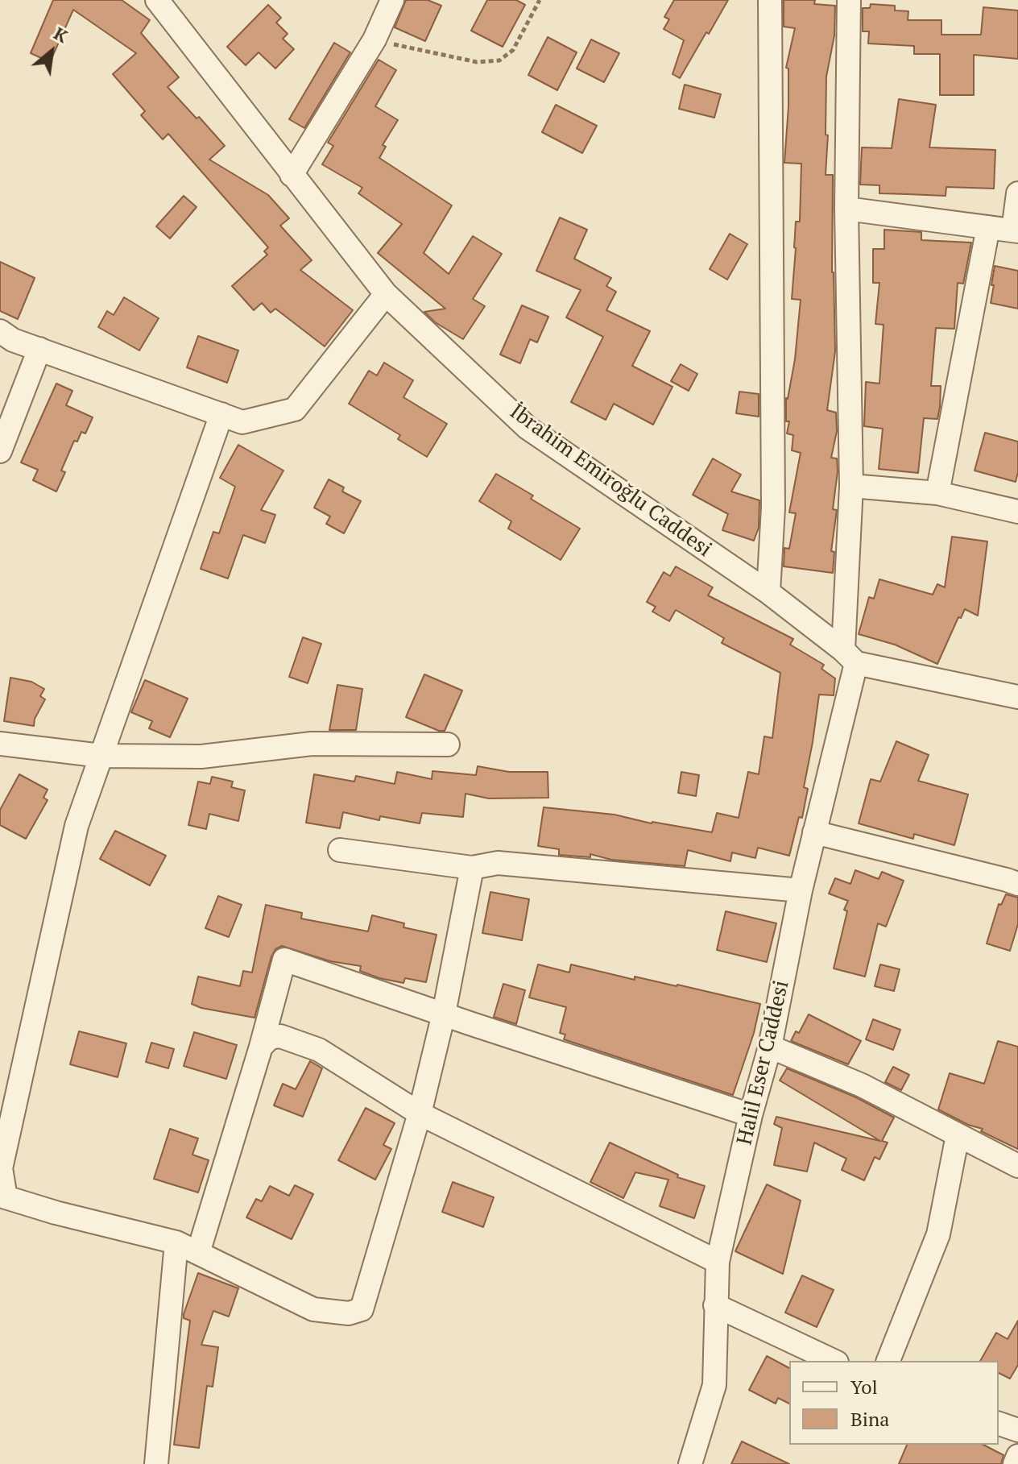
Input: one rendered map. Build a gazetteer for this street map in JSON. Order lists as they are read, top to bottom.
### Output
{
  "streets": {
    "street": ["İbrahim Emiroğlu Caddesi", "Halil Eser Caddesi"]
  },
  "crossings": [
    ["İbrahim Emiroğlu Caddesi", "Halil Eser Caddesi"]
  ],
  "legend": ["Yol", "Bina"],
  "north": "top right"
}
